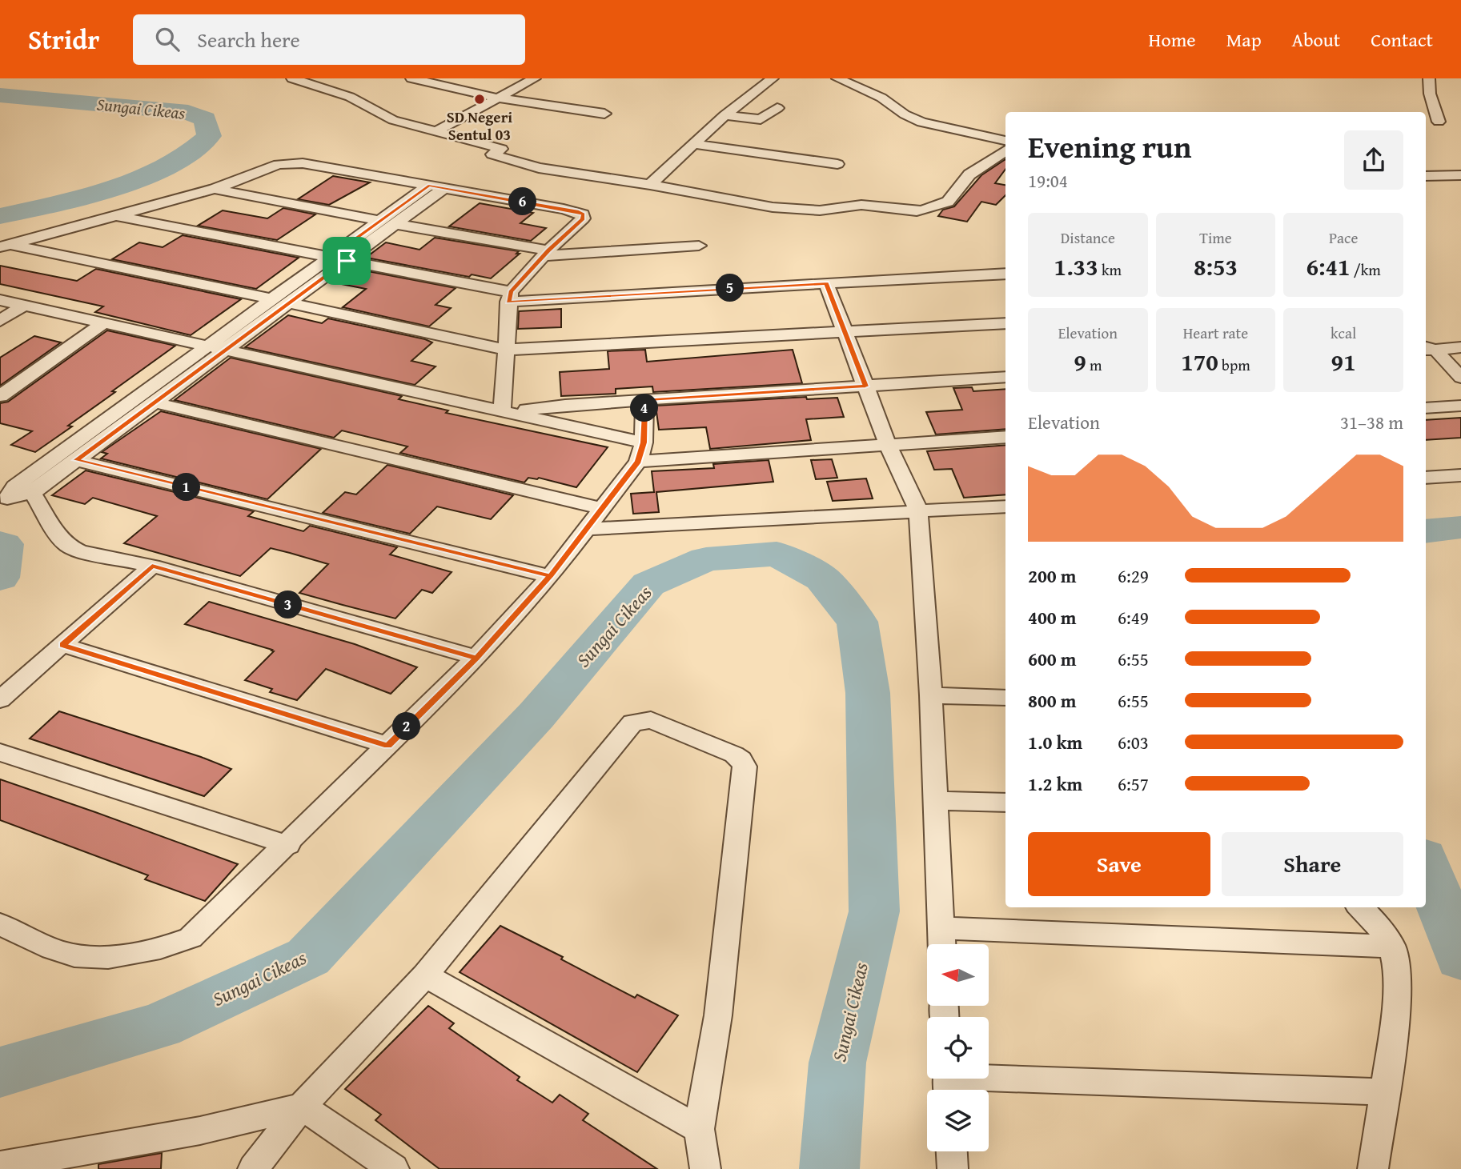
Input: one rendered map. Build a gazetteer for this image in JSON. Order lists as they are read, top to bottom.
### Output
{
  "water": ["Sungai Cikeas"],
  "places": ["SD Negeri Sentul 03"],
  "north": "left",
  "page": {
    "header": "Stridr",
    "search": "Search here",
    "nav": [
      "Home",
      "Map",
      "About",
      "Contact"
    ],
    "heading": ["Evening run", "19:04"],
    "pins": [
      "6",
      "5",
      "4",
      "1",
      "3",
      "2"
    ],
    "stats": [
      ["Distance", "1.33 km"],
      ["Time", "8:53"],
      ["Pace", "6:41 /km"],
      ["Elevation", "9 m"],
      ["Heart rate", "170 bpm"],
      ["kcal", "91"]
    ],
    "chart": ["Elevation", "31–38 m"],
    "list": [
      {
        "name": "200 m",
        "note": "6:29"
      },
      {
        "name": "400 m",
        "note": "6:49"
      },
      {
        "name": "600 m",
        "note": "6:55"
      },
      {
        "name": "800 m",
        "note": "6:55"
      },
      {
        "name": "1.0 km",
        "note": "6:03"
      },
      {
        "name": "1.2 km",
        "note": "6:57"
      }
    ],
    "buttons": ["Save", "Share"]
  }
}
